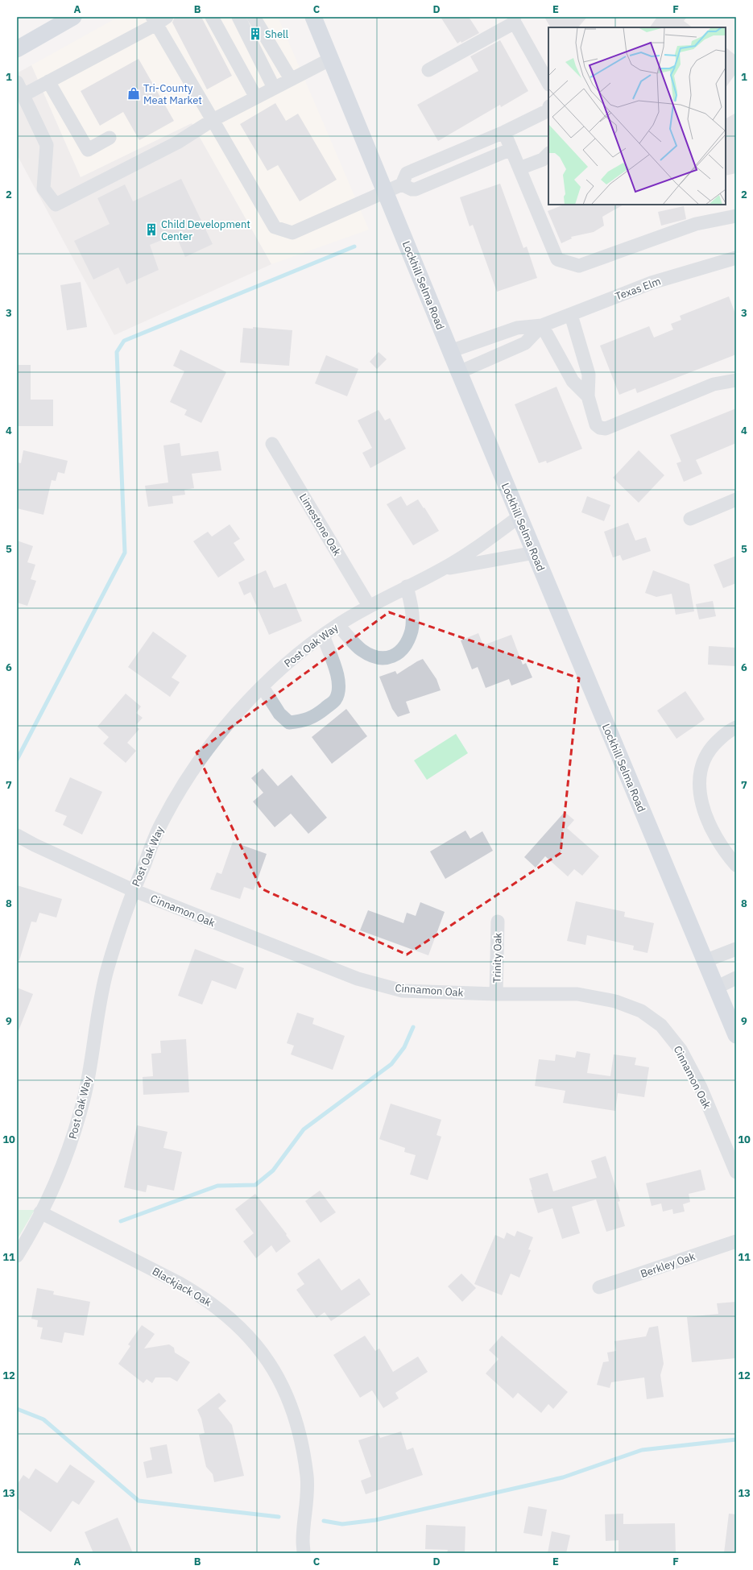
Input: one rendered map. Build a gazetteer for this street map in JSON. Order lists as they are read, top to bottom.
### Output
{
  "streets": {
    "main road": ["Lockhill Selma Road"],
    "street": [
      "Texas Elm",
      "Limestone Oak",
      "Post Oak Way",
      "Cinnamon Oak",
      "Trinity Oak",
      "Berkley Oak",
      "Blackjack Oak"
    ]
  },
  "crossings": [
    ["Lockhill Selma Road", "Texas Elm"],
    ["Lockhill Selma Road", "Post Oak Way"],
    ["Limestone Oak", "Post Oak Way"],
    ["Post Oak Way", "Cinnamon Oak"],
    ["Post Oak Way", "Blackjack Oak"],
    ["Cinnamon Oak", "Trinity Oak"]
  ],
  "places": {
    "building": ["Shell", "Child Development Center"],
    "shop": ["Tri-County Meat Market"]
  },
  "grid": {
    "columns": [
      "A",
      "B",
      "C",
      "D",
      "E",
      "F"
    ],
    "rows": [
      "1",
      "2",
      "3",
      "4",
      "5",
      "6",
      "7",
      "8",
      "9",
      "10",
      "11",
      "12",
      "13"
    ]
  }
}
